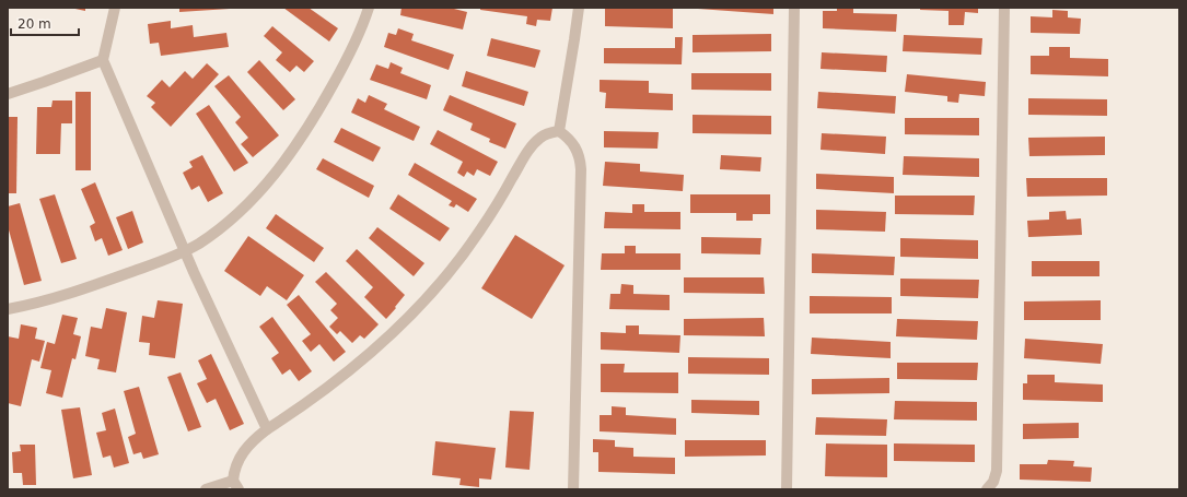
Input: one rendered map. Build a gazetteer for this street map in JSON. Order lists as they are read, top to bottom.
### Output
{
  "scale_bar": "20 m"
}
